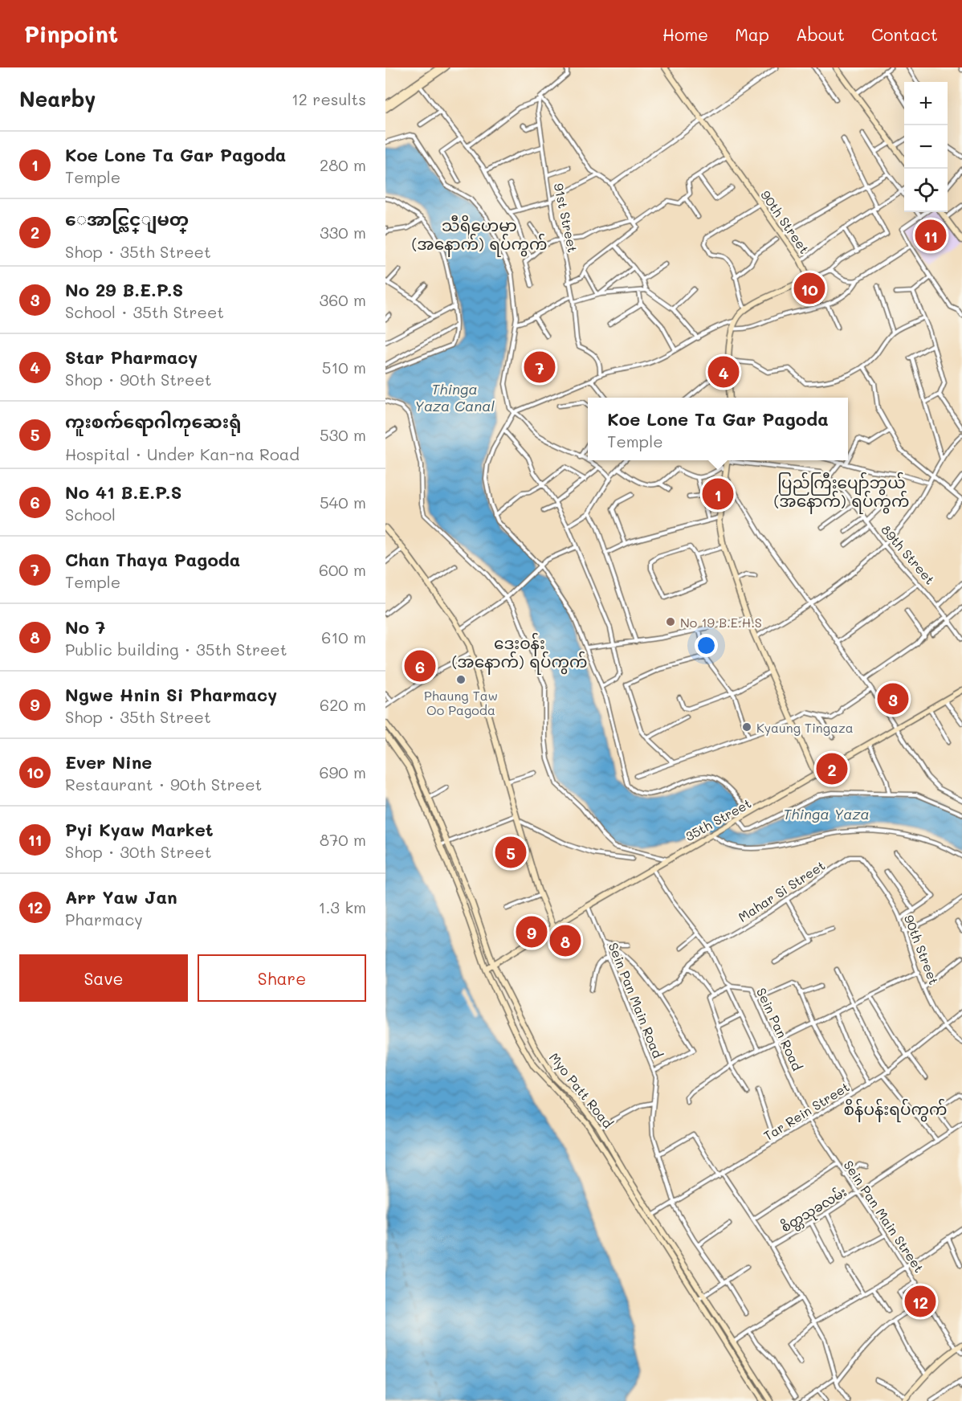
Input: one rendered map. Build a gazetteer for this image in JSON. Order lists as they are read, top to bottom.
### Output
{
  "streets": {
    "main road": ["90th Street", "35th Street", "Myo Patt Road"],
    "street": [
      "91st Street",
      "89th Street",
      "Mahar Si Street",
      "Sein Pan Main Road",
      "Sein Pan Road",
      "Tar Rein Street",
      "စိတ္တသုခလမ်း",
      "Sein Pan Main Street"
    ]
  },
  "crossings": [
    ["90th Street", "Mahar Si Street"],
    ["90th Street", "Tar Rein Street"],
    ["35th Street", "Sein Pan Main Road"],
    ["35th Street", "Myo Patt Road"],
    ["Sein Pan Main Road", "Tar Rein Street"],
    ["Sein Pan Road", "Tar Rein Street"],
    ["Sein Pan Road", "Sein Pan Main Street"],
    ["Myo Patt Road", "Tar Rein Street"],
    ["Tar Rein Street", "Sein Pan Main Street"],
    ["စိတ္တသုခလမ်း", "Sein Pan Main Street"]
  ],
  "districts": [
    "သီရိဟေမာ (အနောက်) ရပ်ကွက်",
    "ပြည်ကြီးပျော်ဘွယ် (အနောက်) ရပ်ကွက်",
    "ဒေးဝန်း (အနောက်) ရပ်ကွက်",
    "စိန်ပန်းရပ်ကွက်"
  ],
  "water": ["Thinga Yaza Canal", "Thinga Yaza"],
  "places": ["No 19 B.E.H.S", "Phaung Taw Oo Pagoda", "Kyaung Tingaza"],
  "page": {
    "header": "Pinpoint",
    "nav": [
      "Home",
      "Map",
      "About",
      "Contact"
    ],
    "heading": ["Nearby", "12 results"],
    "map_buttons": ["+", "−"],
    "list": [
      {
        "mark": "1",
        "name": "Koe Lone Ta Gar Pagoda",
        "note": "Temple",
        "value": "280 m"
      },
      {
        "mark": "2",
        "name": "ေအာင္လြင္ျမတ္",
        "note": "Shop · 35th Street",
        "value": "330 m"
      },
      {
        "mark": "3",
        "name": "No 29 B.E.P.S",
        "note": "School · 35th Street",
        "value": "360 m"
      },
      {
        "mark": "4",
        "name": "Star Pharmacy",
        "note": "Shop · 90th Street",
        "value": "510 m"
      },
      {
        "mark": "5",
        "name": "ကူးစက်ရောဂါကုဆေးရုံ",
        "note": "Hospital · Under Kan-na Road",
        "value": "530 m"
      },
      {
        "mark": "6",
        "name": "No 41 B.E.P.S",
        "note": "School",
        "value": "540 m"
      },
      {
        "mark": "7",
        "name": "Chan Thaya Pagoda",
        "note": "Temple",
        "value": "600 m"
      },
      {
        "mark": "8",
        "name": "No 7",
        "note": "Public building · 35th Street",
        "value": "610 m"
      },
      {
        "mark": "9",
        "name": "Ngwe Hnin Si Pharmacy",
        "note": "Shop · 35th Street",
        "value": "620 m"
      },
      {
        "mark": "10",
        "name": "Ever Nine",
        "note": "Restaurant · 90th Street",
        "value": "690 m"
      },
      {
        "mark": "11",
        "name": "Pyi Kyaw Market",
        "note": "Shop · 30th Street",
        "value": "870 m"
      },
      {
        "mark": "12",
        "name": "Arr Yaw Jan",
        "note": "Pharmacy",
        "value": "1.3 km"
      }
    ],
    "pins": [
      "11",
      "10",
      "7",
      "4",
      "1",
      "6",
      "3",
      "2",
      "5",
      "9",
      "8",
      "12"
    ],
    "popup": ["Koe Lone Ta Gar Pagoda", "Temple"],
    "buttons": ["Save", "Share"]
  }
}
